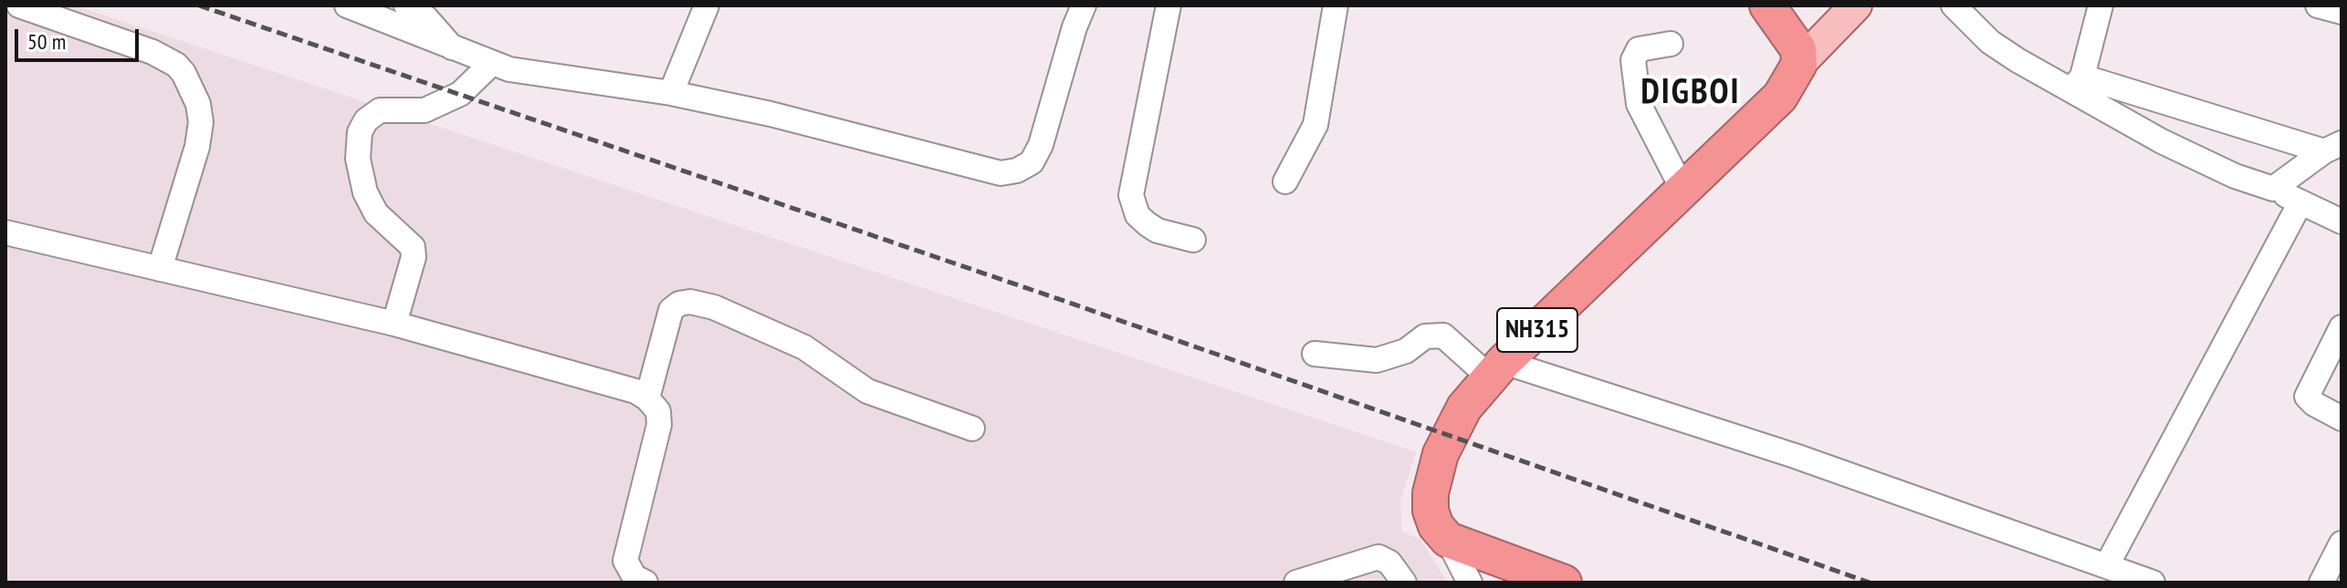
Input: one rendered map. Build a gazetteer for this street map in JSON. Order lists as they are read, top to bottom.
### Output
{
  "streets": {
    "highway": ["NH315"]
  },
  "districts": ["DIGBOI"],
  "scale_bar": "50 m"
}
